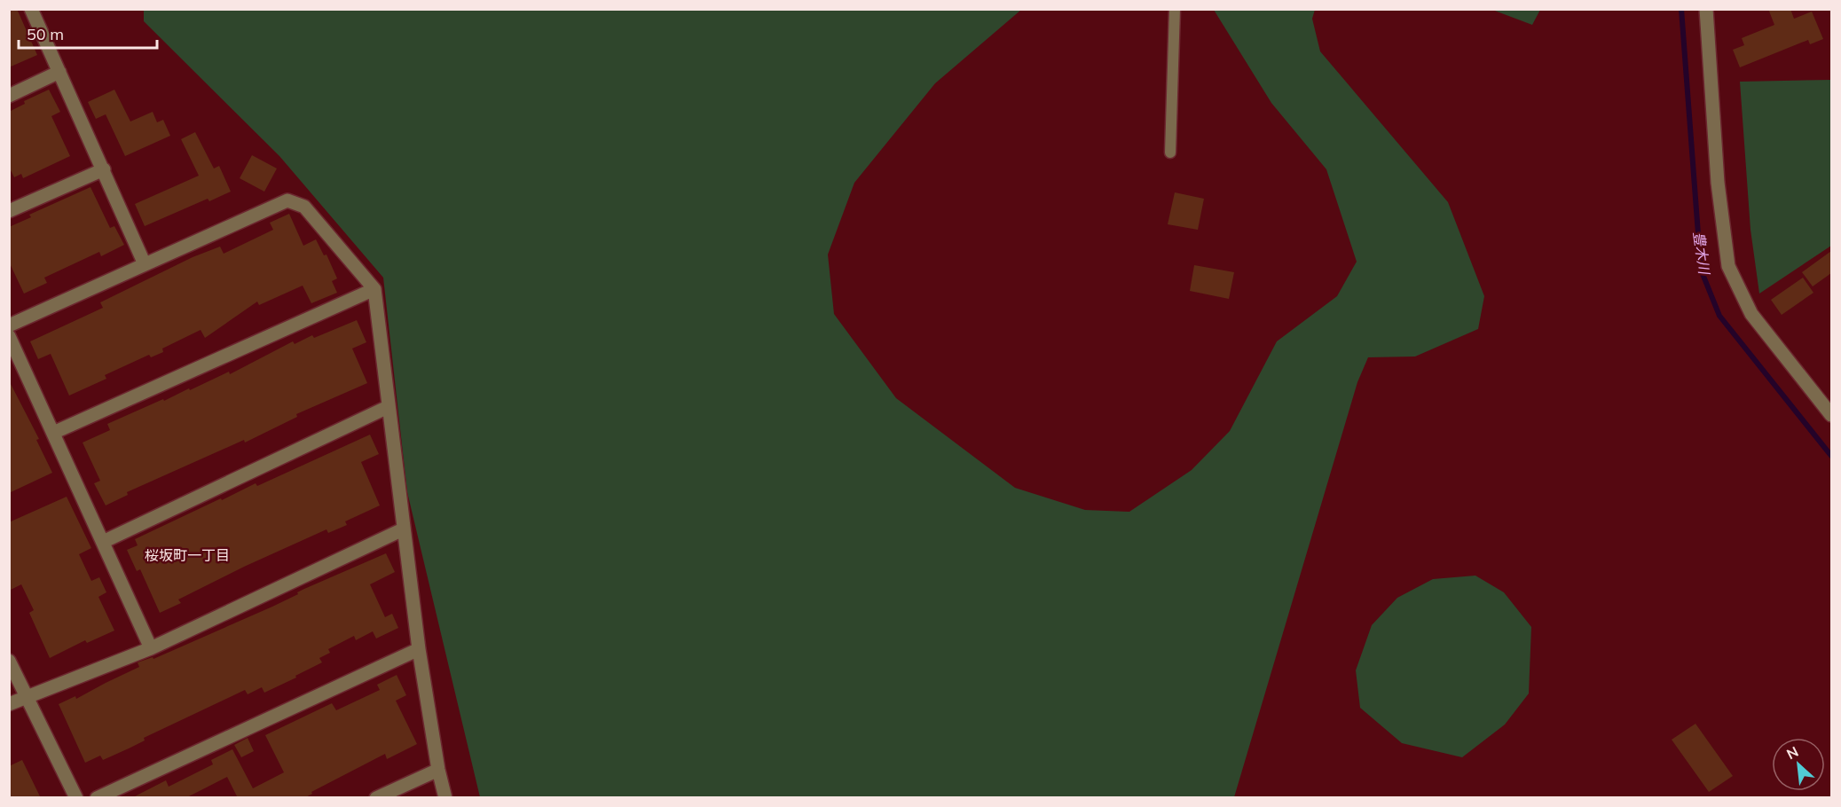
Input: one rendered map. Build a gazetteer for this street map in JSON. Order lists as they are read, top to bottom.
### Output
{
  "districts": ["桜坂町一丁目"],
  "water": ["豊木川"],
  "scale_bar": "50 m",
  "north": "top left"
}
